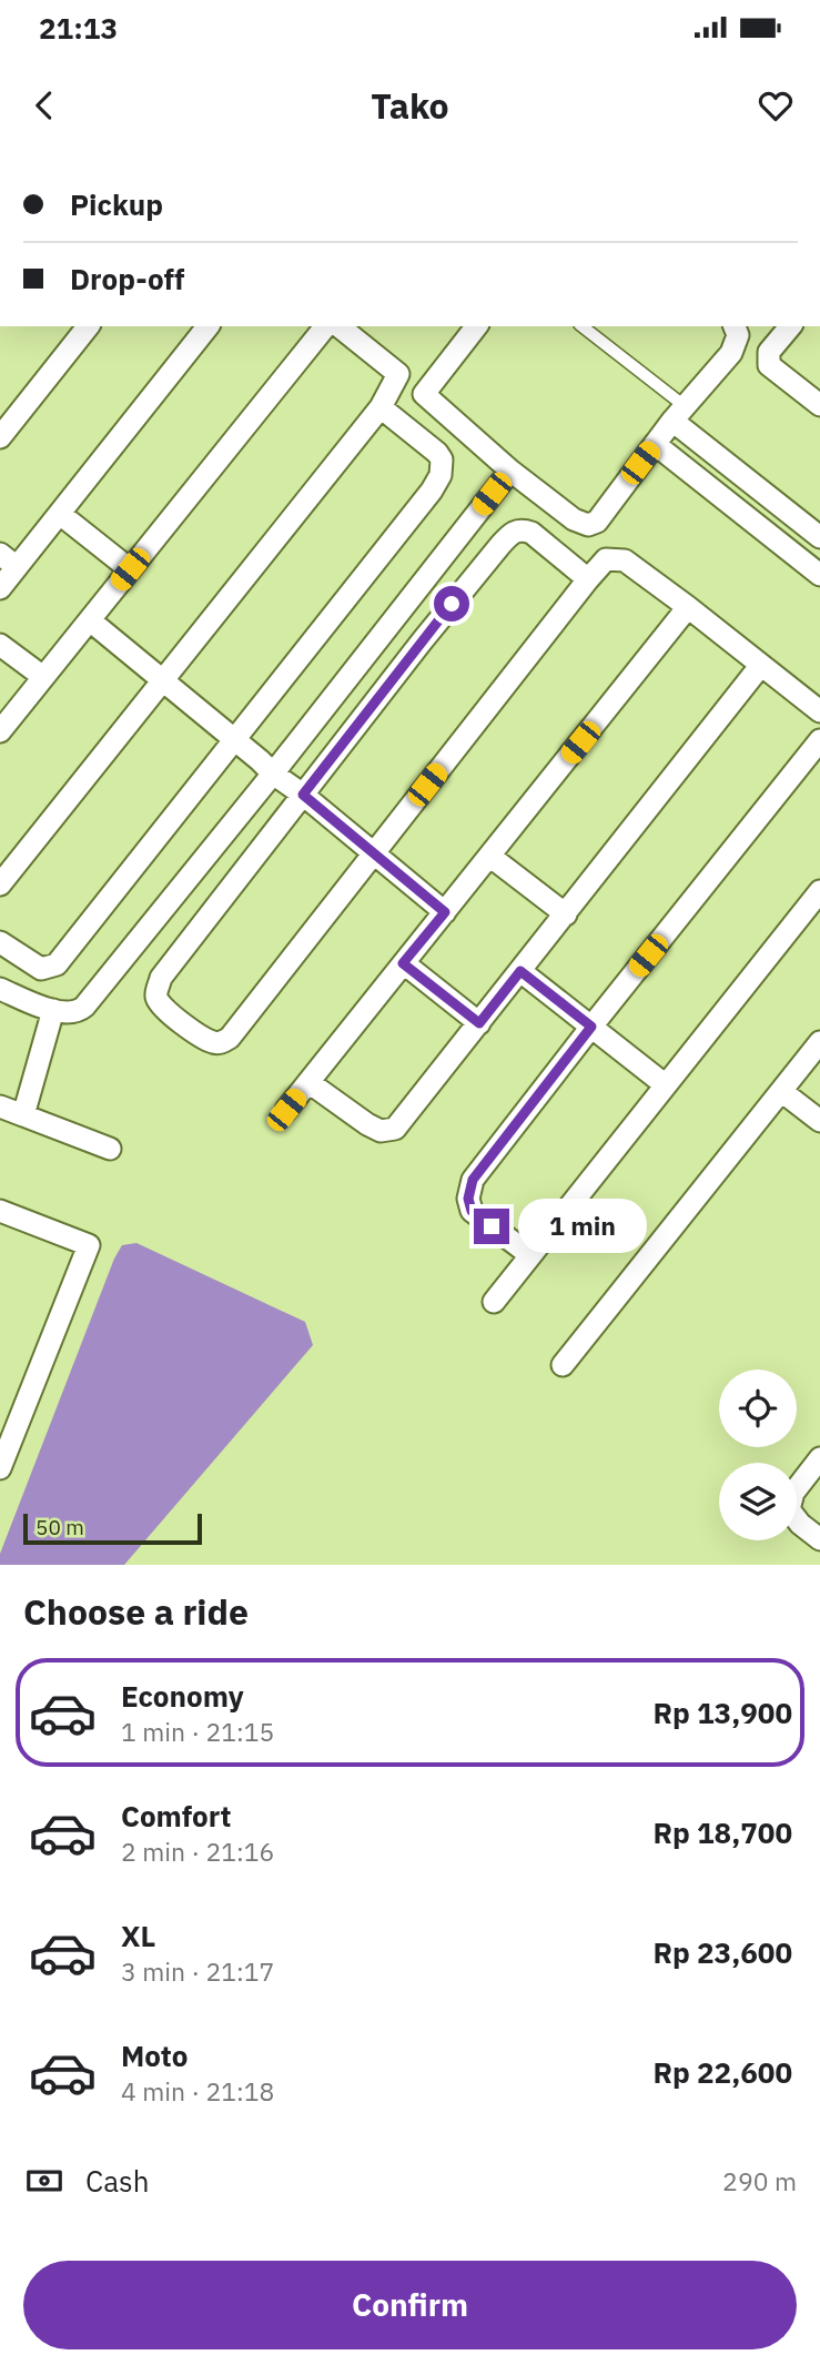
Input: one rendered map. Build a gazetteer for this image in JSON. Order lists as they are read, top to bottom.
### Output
{
  "scale_bar": "50 m",
  "page": {
    "status": "21:13",
    "header": "Tako",
    "banner": ["Pickup", "Drop-off"],
    "bubble": "1 min",
    "scale": "50 m",
    "heading": "Choose a ride",
    "list": [
      {
        "name": "Economy",
        "note": "1 min · 21:15",
        "value": "Rp 13,900"
      },
      {
        "name": "Comfort",
        "note": "2 min · 21:16",
        "value": "Rp 18,700"
      },
      {
        "name": "XL",
        "note": "3 min · 21:17",
        "value": "Rp 23,600"
      },
      {
        "name": "Moto",
        "note": "4 min · 21:18",
        "value": "Rp 22,600"
      }
    ],
    "pay": ["Cash", "290 m"],
    "buttons": "Confirm"
  }
}
